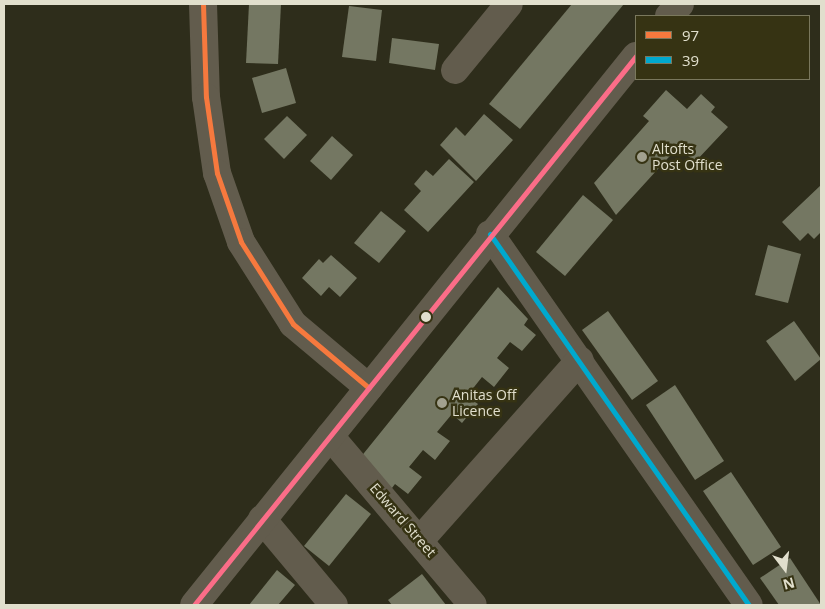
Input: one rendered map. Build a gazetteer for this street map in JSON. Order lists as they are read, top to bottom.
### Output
{
  "streets": {
    "street": ["Edward Street"]
  },
  "places": ["Altofts Post Office", "Anitas Off Licence"],
  "lines": ["transit line 97", "transit line 39"],
  "legend": ["97", "39"],
  "north": "bottom"
}
